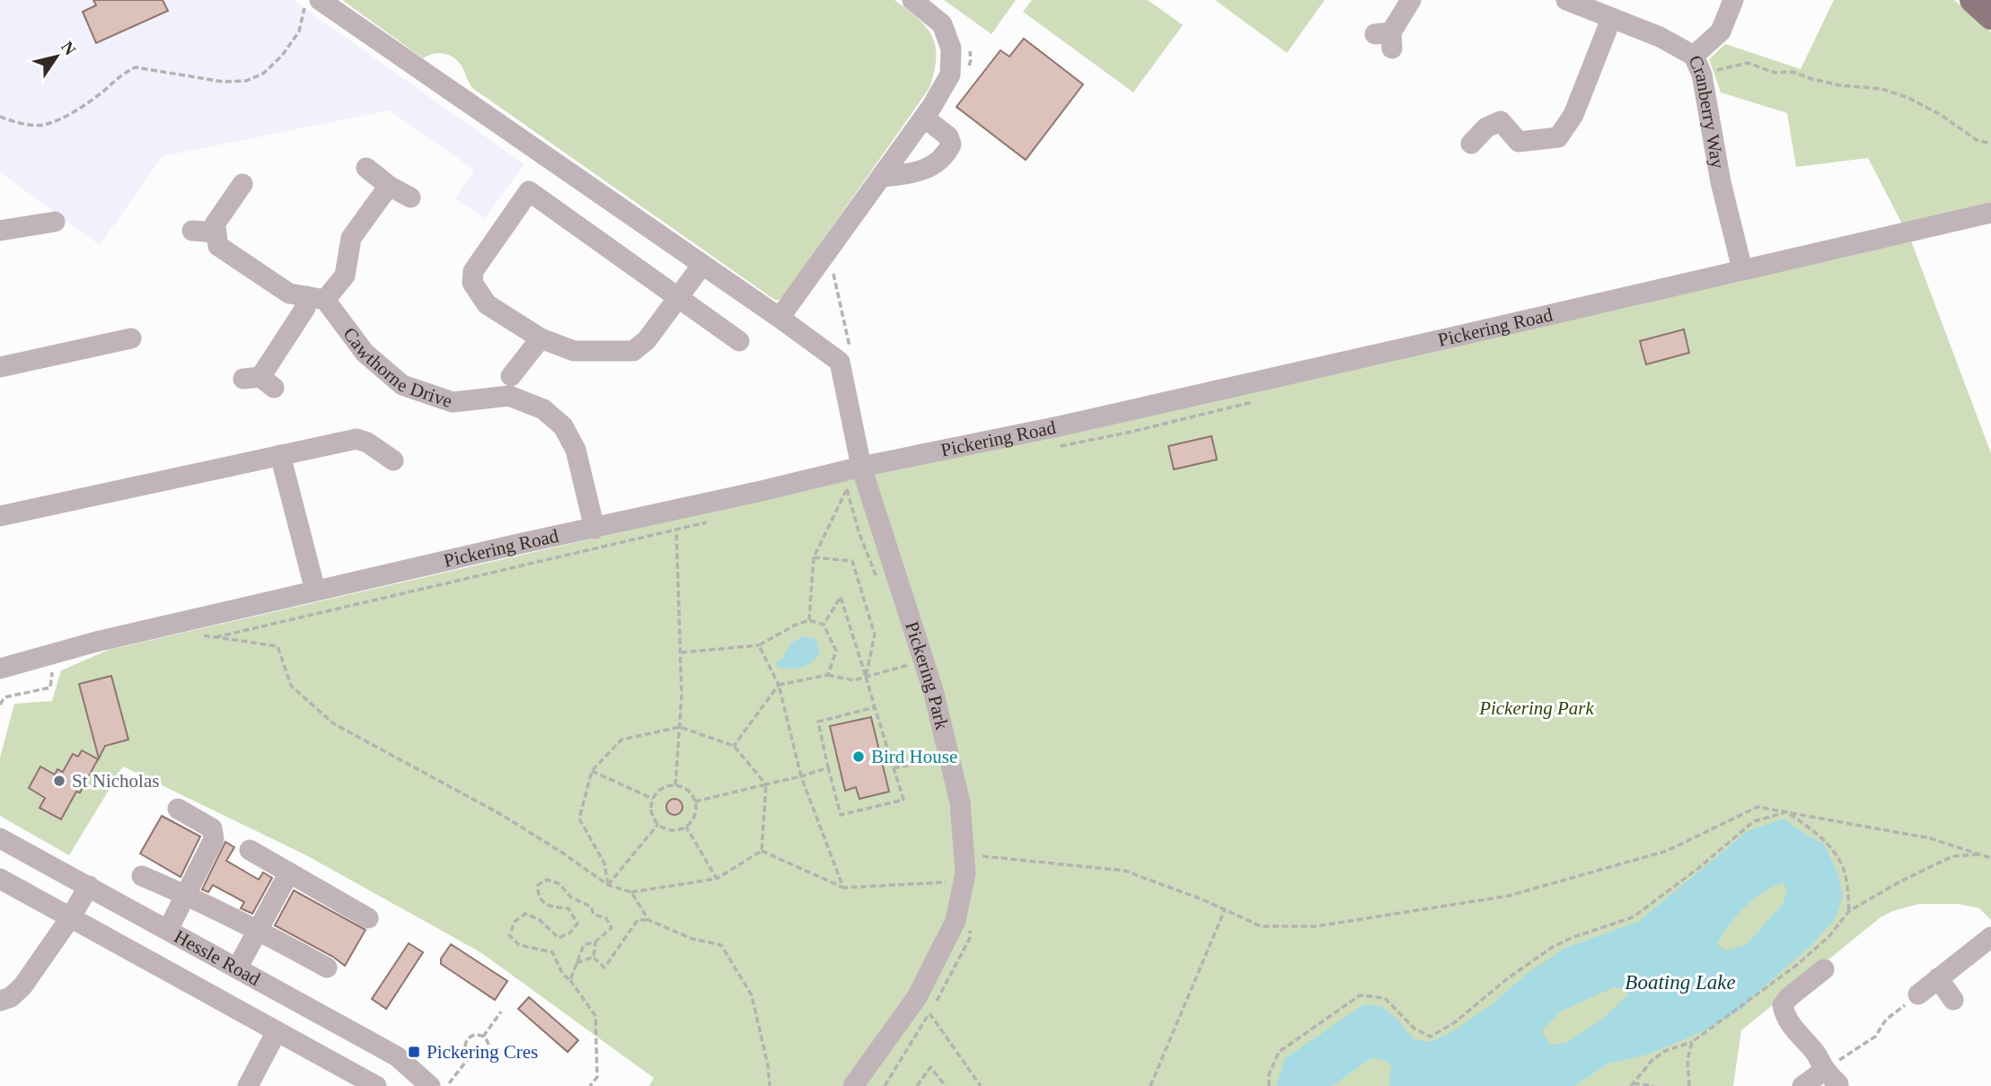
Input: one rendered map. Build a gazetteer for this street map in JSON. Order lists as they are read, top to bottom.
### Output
{
  "streets": {
    "street": [
      "Cranberry Way",
      "Pickering Road",
      "Cawthorne Drive",
      "Pickering Park",
      "Hessle Road"
    ]
  },
  "crossings": [
    ["Cranberry Way", "Pickering Road"],
    ["Pickering Road", "Cawthorne Drive"],
    ["Pickering Road", "Pickering Park"]
  ],
  "water": ["Boating Lake"],
  "parks": ["Pickering Park"],
  "places": {
    "other": ["Bird House", "St Nicholas"],
    "transit": ["Pickering Cres"]
  },
  "north": "top right"
}
